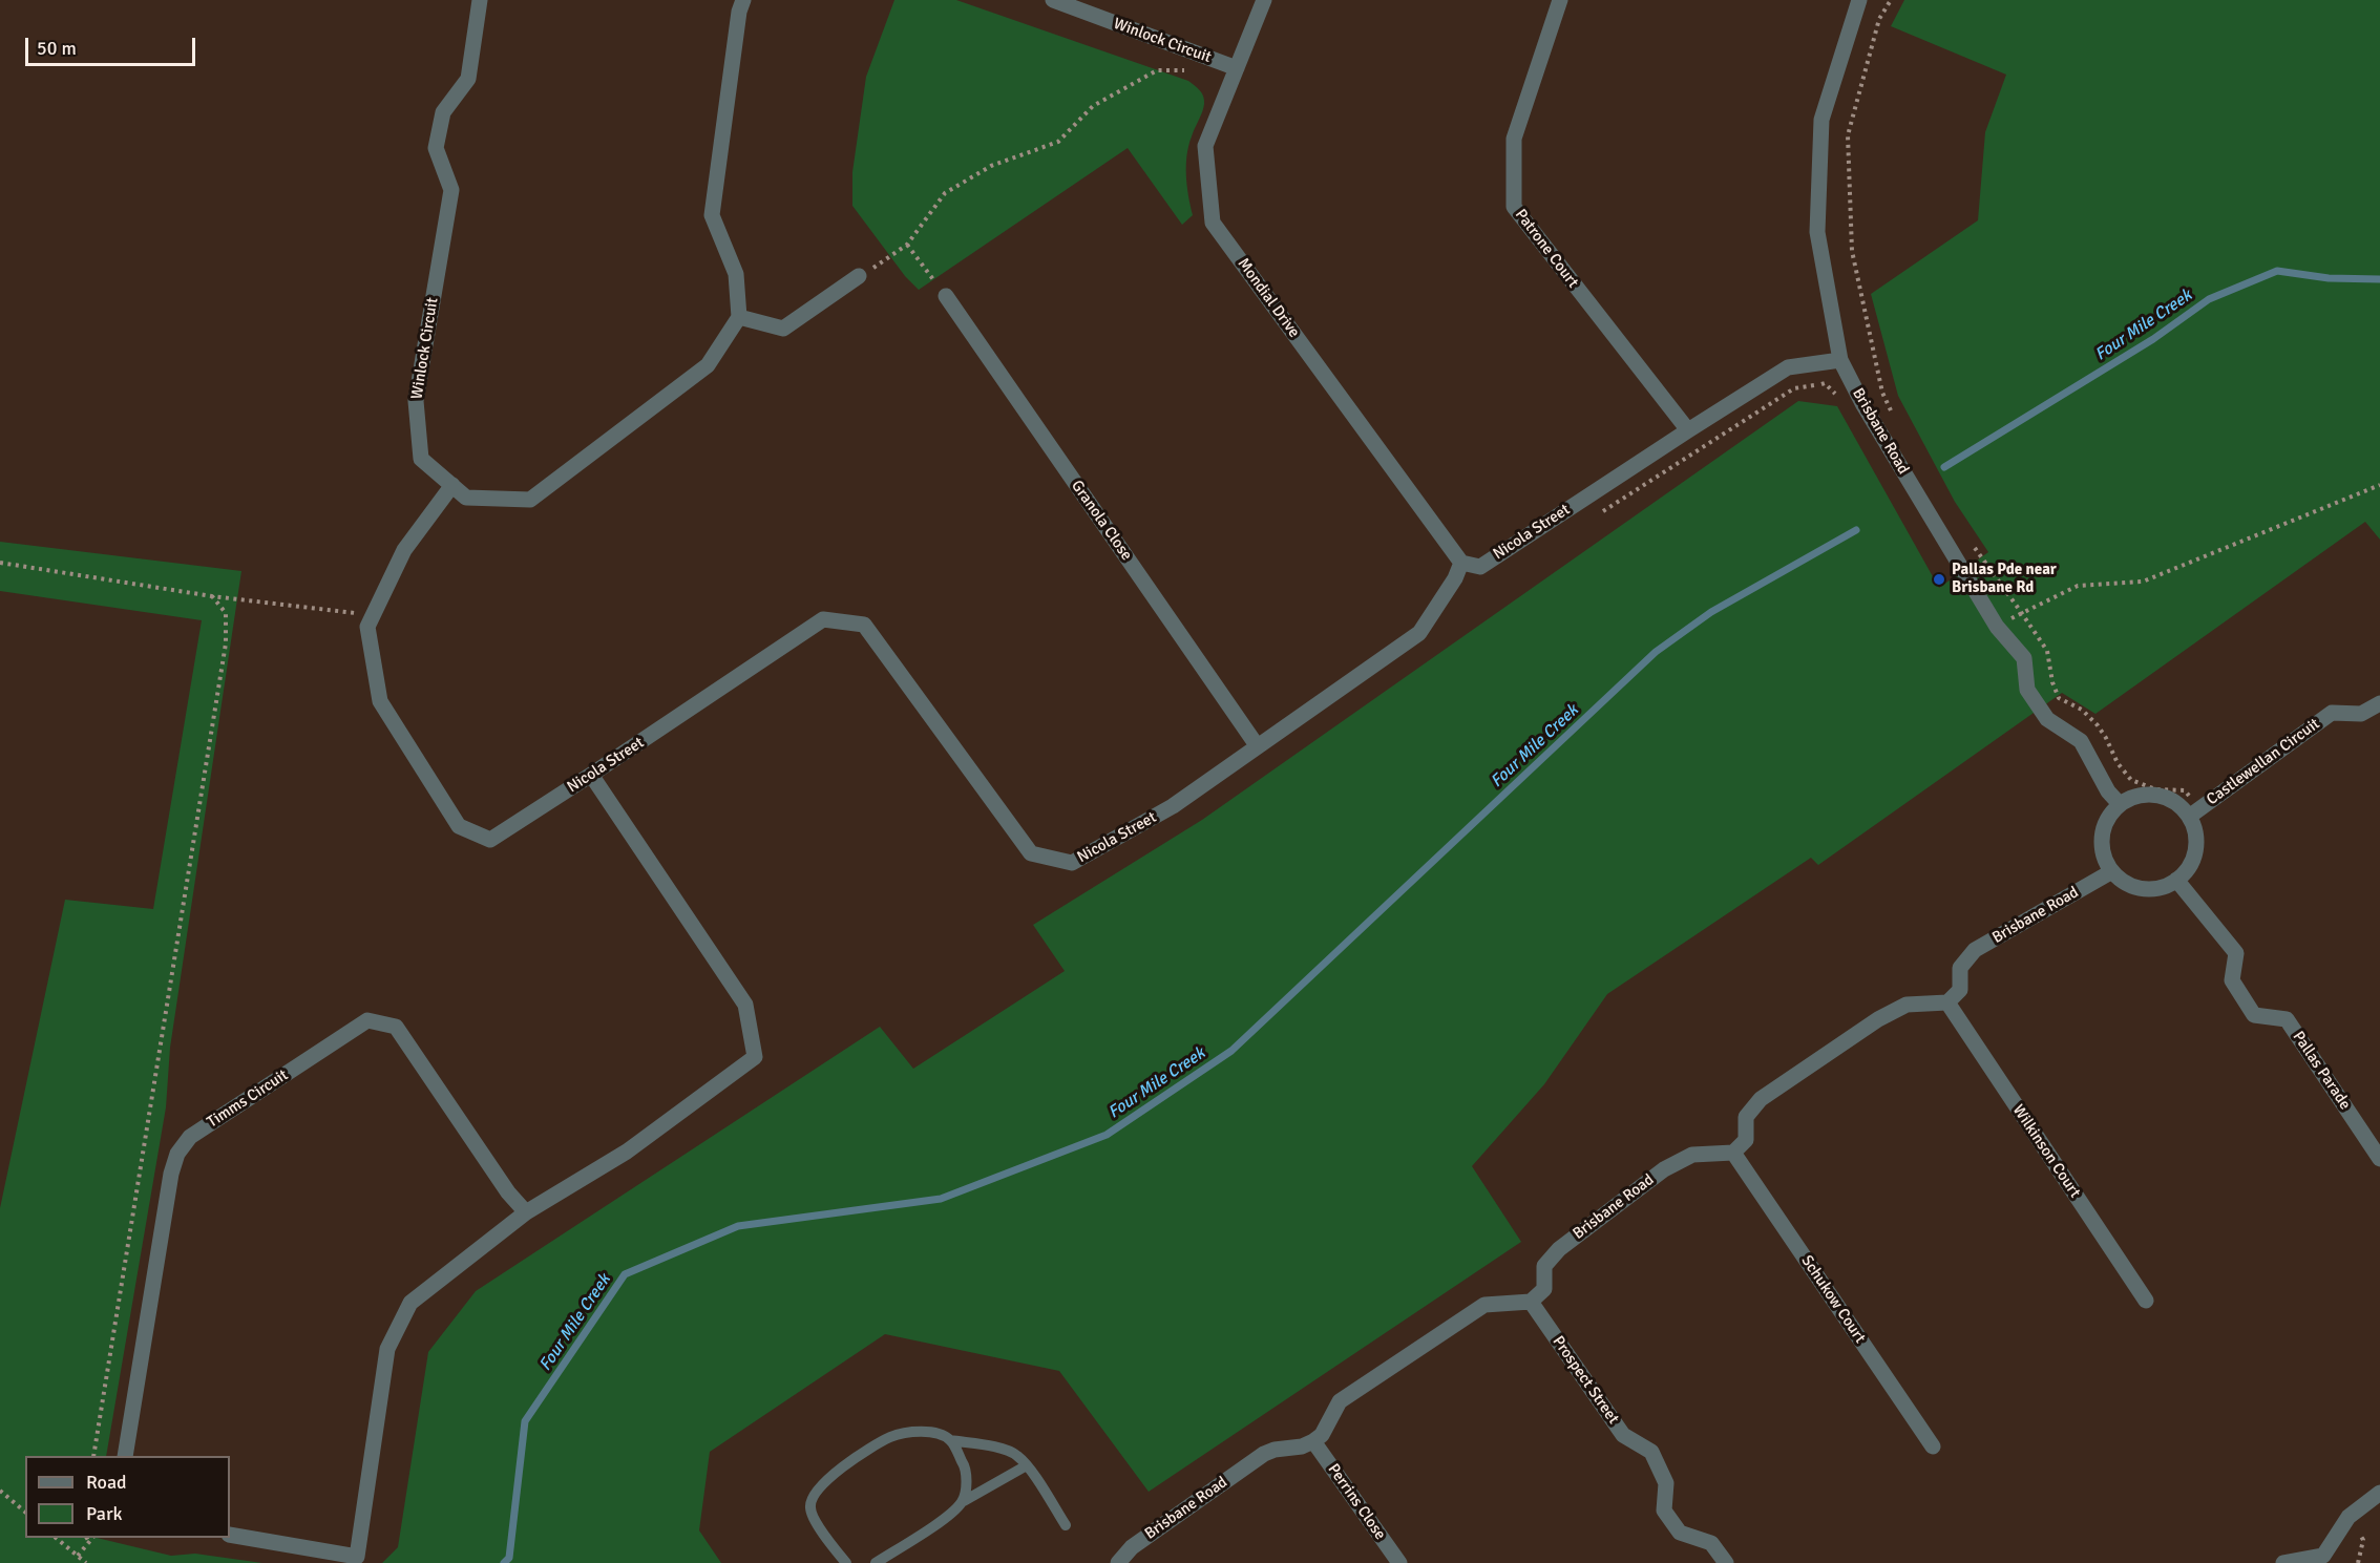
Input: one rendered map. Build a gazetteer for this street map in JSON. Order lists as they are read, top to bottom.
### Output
{
  "streets": {
    "street": [
      "Winlock Circuit",
      "Patrone Court",
      "Mondial Drive",
      "Brisbane Road",
      "Granola Close",
      "Nicola Street",
      "Castlewellan Circuit",
      "Pallas Parade",
      "Timms Circuit",
      "Wilkinson Court",
      "Schukow Court",
      "Prospect Street",
      "Perrins Close"
    ]
  },
  "crossings": [
    ["Winlock Circuit", "Mondial Drive"],
    ["Patrone Court", "Nicola Street"],
    ["Mondial Drive", "Nicola Street"],
    ["Brisbane Road", "Nicola Street"],
    ["Brisbane Road", "Castlewellan Circuit"],
    ["Brisbane Road", "Pallas Parade"],
    ["Brisbane Road", "Wilkinson Court"],
    ["Brisbane Road", "Schukow Court"],
    ["Brisbane Road", "Prospect Street"],
    ["Brisbane Road", "Perrins Close"],
    ["Granola Close", "Nicola Street"],
    ["Castlewellan Circuit", "Pallas Parade"]
  ],
  "water": ["Four Mile Creek"],
  "places": ["Pallas Pde near Brisbane Rd"],
  "legend": ["Road", "Park"],
  "scale_bar": "50 m"
}
